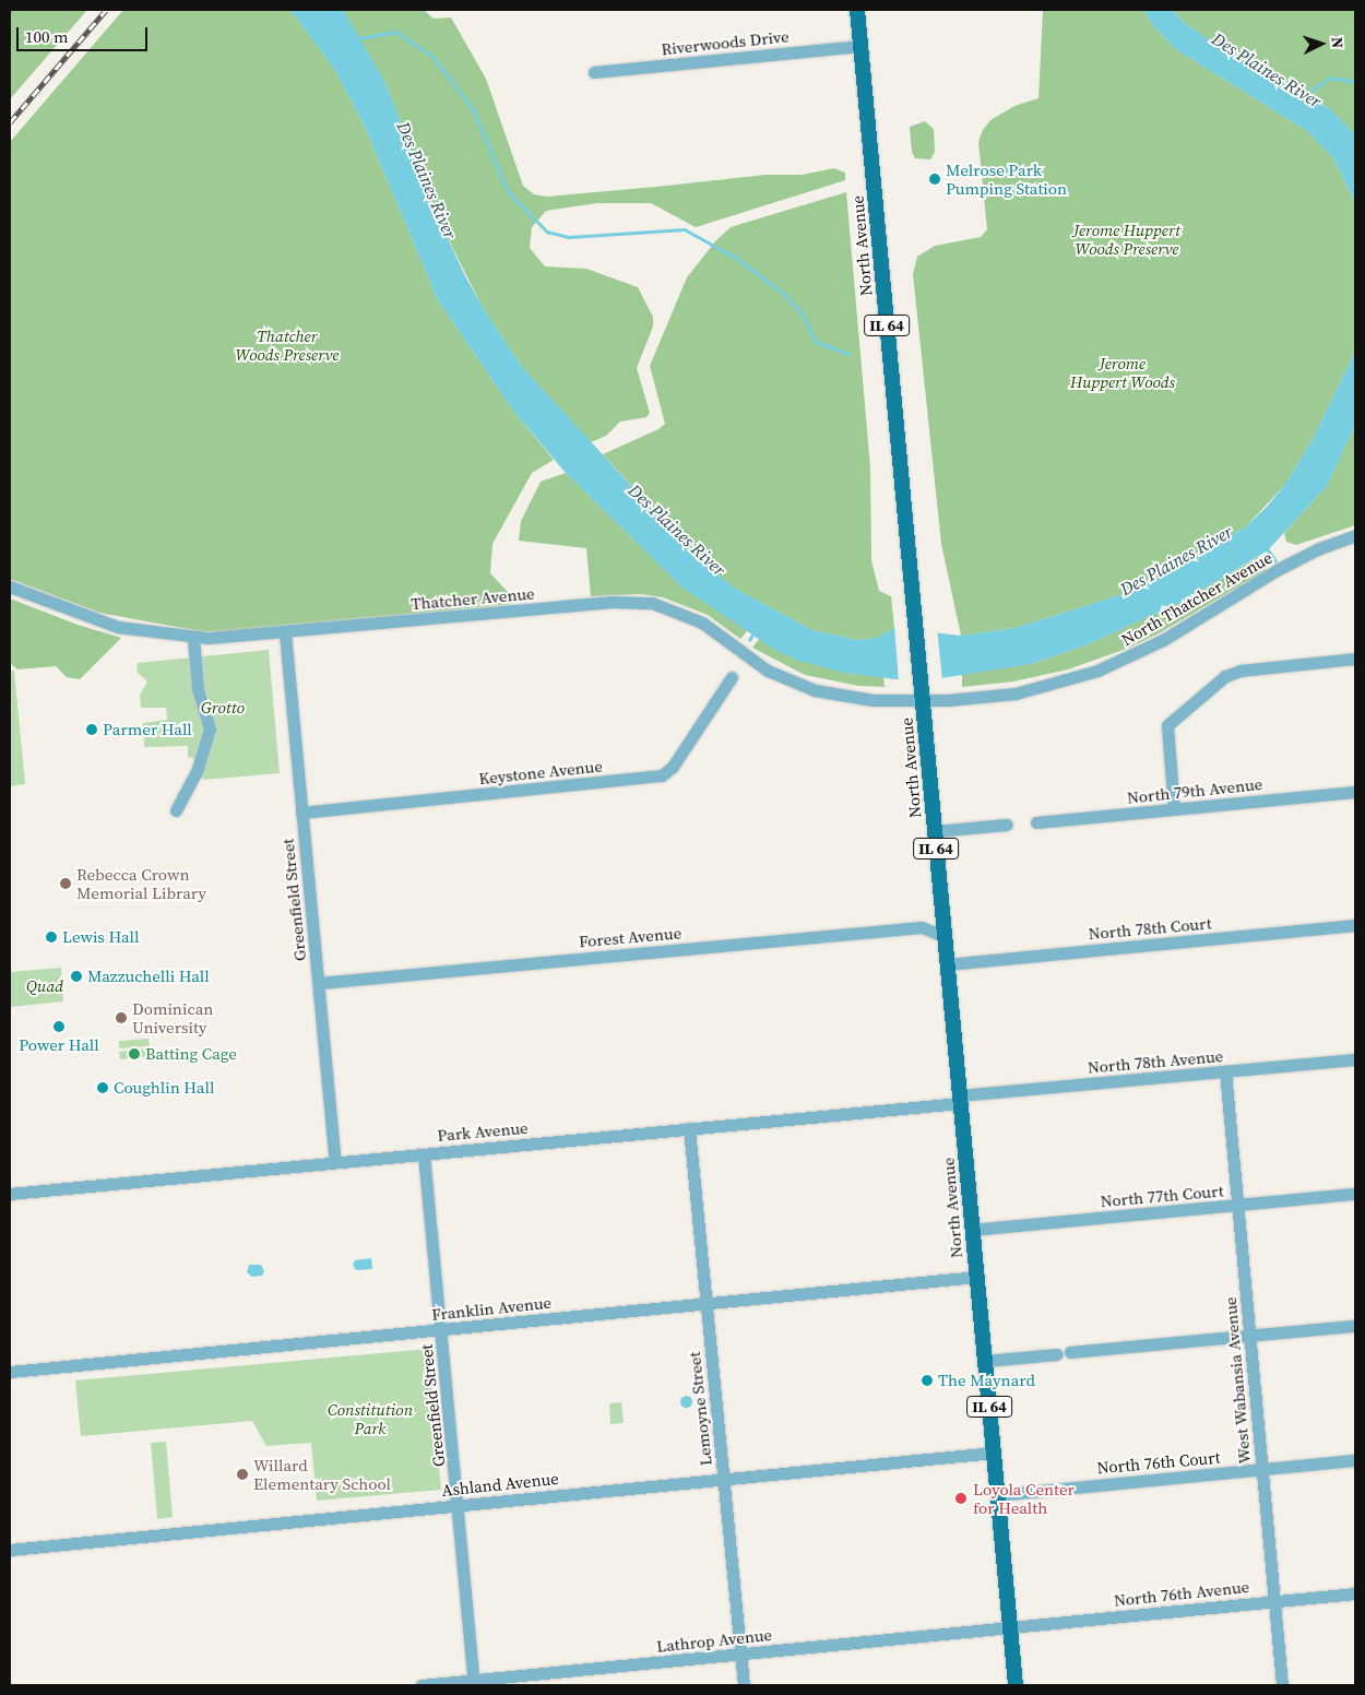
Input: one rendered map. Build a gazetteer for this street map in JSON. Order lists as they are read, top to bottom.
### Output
{
  "streets": {
    "main road": ["North Avenue", "IL 64"],
    "street": [
      "Riverwoods Drive",
      "Thatcher Avenue",
      "North Thatcher Avenue",
      "Keystone Avenue",
      "North 79th Avenue",
      "Greenfield Street",
      "North 78th Court",
      "Forest Avenue",
      "North 78th Avenue",
      "Park Avenue",
      "North 77th Court",
      "Franklin Avenue",
      "West Wabansia Avenue",
      "Lemoyne Street",
      "North 76th Court",
      "Ashland Avenue",
      "North 76th Avenue",
      "Lathrop Avenue"
    ]
  },
  "crossings": [
    ["Riverwoods Drive", "North Avenue"],
    ["North Avenue", "Thatcher Avenue"],
    ["North Avenue", "North Thatcher Avenue"],
    ["North Avenue", "North 78th Court"],
    ["North Avenue", "Forest Avenue"],
    ["North Avenue", "North 78th Avenue"],
    ["North Avenue", "Park Avenue"],
    ["North Avenue", "North 77th Court"],
    ["North Avenue", "Franklin Avenue"],
    ["North Avenue", "North 76th Court"],
    ["North Avenue", "Ashland Avenue"],
    ["North Avenue", "North 76th Avenue"],
    ["North Avenue", "Lathrop Avenue"],
    ["Thatcher Avenue", "North Thatcher Avenue"],
    ["Thatcher Avenue", "Greenfield Street"],
    ["Keystone Avenue", "Greenfield Street"],
    ["Greenfield Street", "Forest Avenue"],
    ["Greenfield Street", "Park Avenue"],
    ["Greenfield Street", "Franklin Avenue"],
    ["Greenfield Street", "Ashland Avenue"],
    ["Greenfield Street", "Lathrop Avenue"],
    ["North 78th Avenue", "Park Avenue"],
    ["North 78th Avenue", "West Wabansia Avenue"],
    ["Park Avenue", "Lemoyne Street"],
    ["North 77th Court", "West Wabansia Avenue"],
    ["Franklin Avenue", "Lemoyne Street"],
    ["West Wabansia Avenue", "North 76th Court"],
    ["West Wabansia Avenue", "North 76th Avenue"],
    ["Lemoyne Street", "Ashland Avenue"],
    ["Lemoyne Street", "Lathrop Avenue"],
    ["North 76th Avenue", "Lathrop Avenue"]
  ],
  "water": ["Des Plaines River"],
  "parks": [
    "Jerome Huppert Woods Preserve",
    "Thatcher Woods Preserve",
    "Jerome Huppert Woods",
    "Grotto",
    "Quad",
    "Constitution Park"
  ],
  "places": [
    "Melrose Park Pumping Station",
    "Parmer Hall",
    "Rebecca Crown Memorial Library",
    "Lewis Hall",
    "Mazzuchelli Hall",
    "Dominican University",
    "Power Hall",
    "Batting Cage",
    "Coughlin Hall",
    "The Maynard",
    "Willard Elementary School",
    "Loyola Center for Health"
  ],
  "scale_bar": "100 m",
  "north": "right"
}
